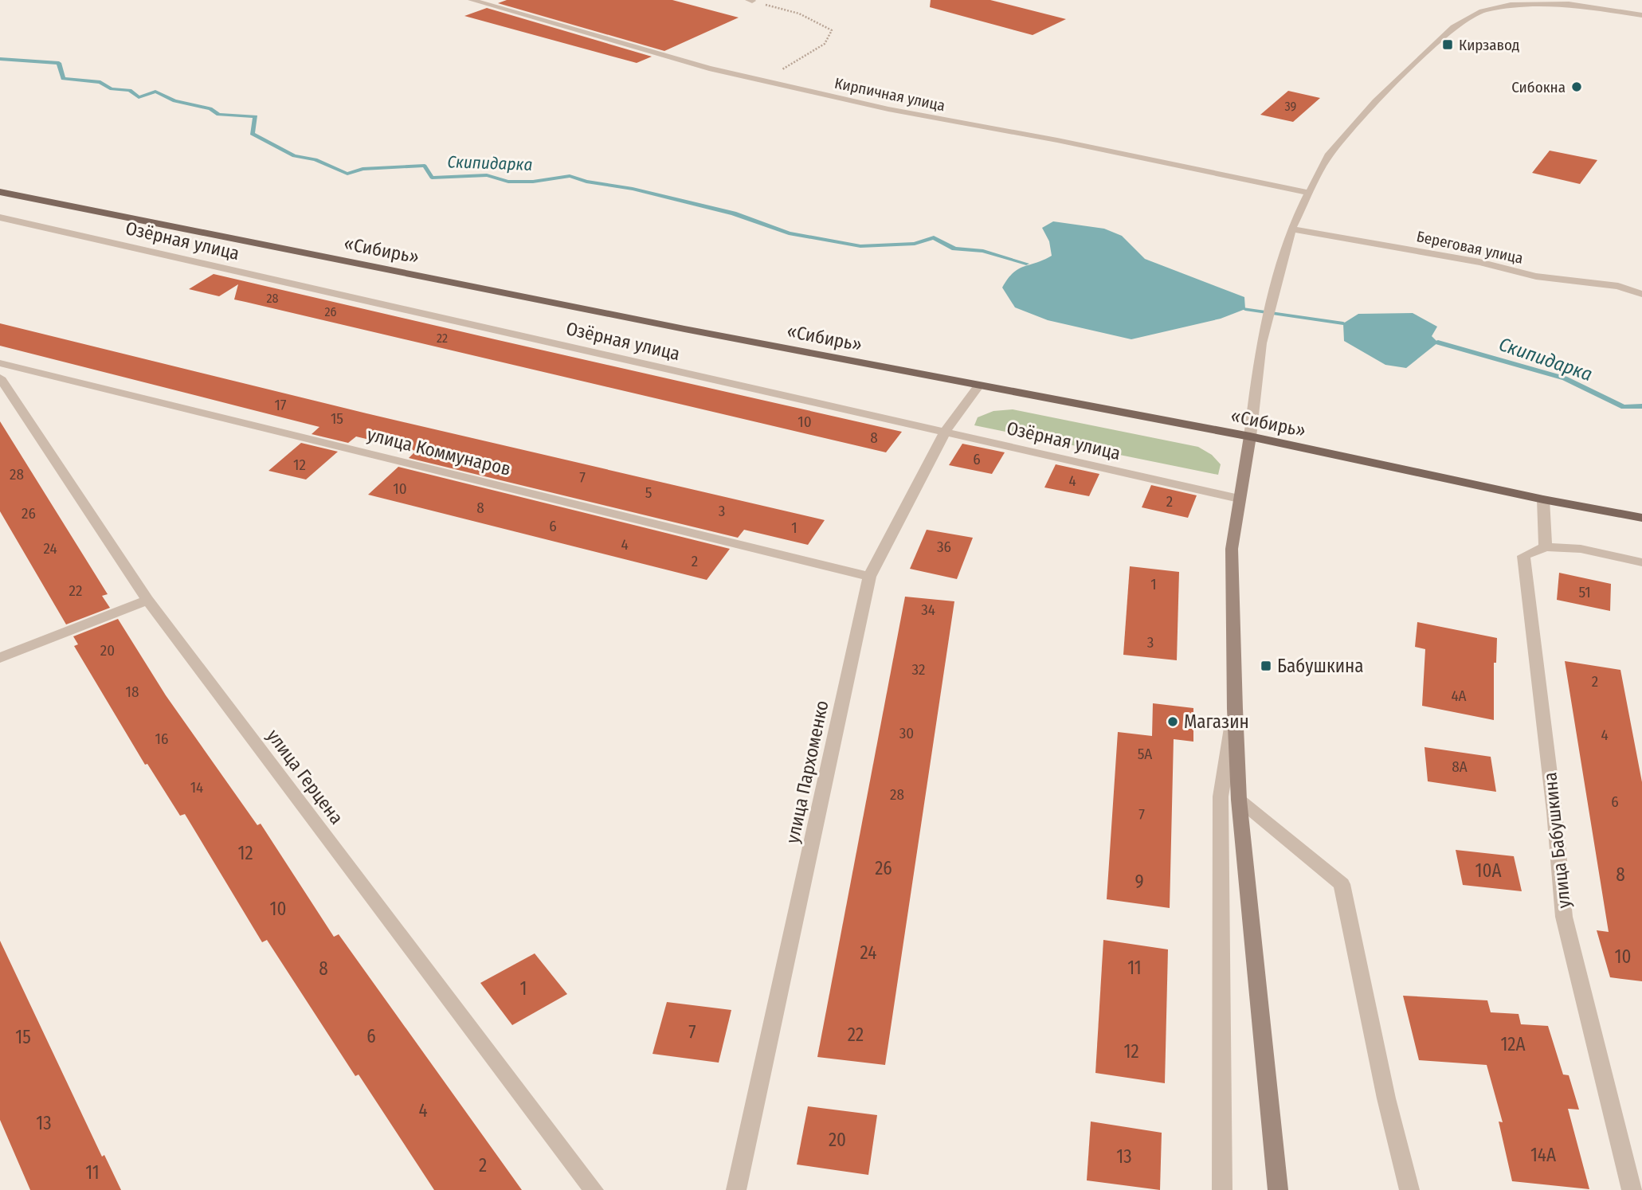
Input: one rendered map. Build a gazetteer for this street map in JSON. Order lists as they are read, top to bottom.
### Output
{
  "streets": {
    "main road": ["«Сибирь»"],
    "street": [
      "Кирпичная улица",
      "Озёрная улица",
      "Береговая улица",
      "улица Коммунаров",
      "улица Пархоменко",
      "улица Герцена",
      "улица Бабушкина"
    ]
  },
  "crossings": [
    ["Озёрная улица", "улица Пархоменко"],
    ["«Сибирь»", "улица Пархоменко"],
    ["улица Коммунаров", "улица Пархоменко"]
  ],
  "water": ["Скипидарка"],
  "places": {
    "transit": ["Кирзавод", "Бабушкина"],
    "other": ["Сибокна", "Магазин"]
  },
  "house_numbers": [
    "39",
    "28",
    "26",
    "22",
    "17",
    "15",
    "10",
    "8",
    "6",
    "12",
    "28",
    "7",
    "4",
    "10",
    "5",
    "2",
    "8",
    "3",
    "26",
    "6",
    "1",
    "4",
    "36",
    "24",
    "2",
    "1",
    "22",
    "51",
    "34",
    "3",
    "20",
    "32",
    "2",
    "18",
    "4А",
    "30",
    "4",
    "16",
    "5А",
    "8А",
    "14",
    "28",
    "6",
    "7",
    "12",
    "26",
    "10А",
    "8",
    "9",
    "10",
    "24",
    "10",
    "11",
    "8",
    "1",
    "7",
    "22",
    "6",
    "15",
    "12А",
    "12",
    "4",
    "13",
    "20",
    "14А",
    "13",
    "2",
    "11"
  ]
}
